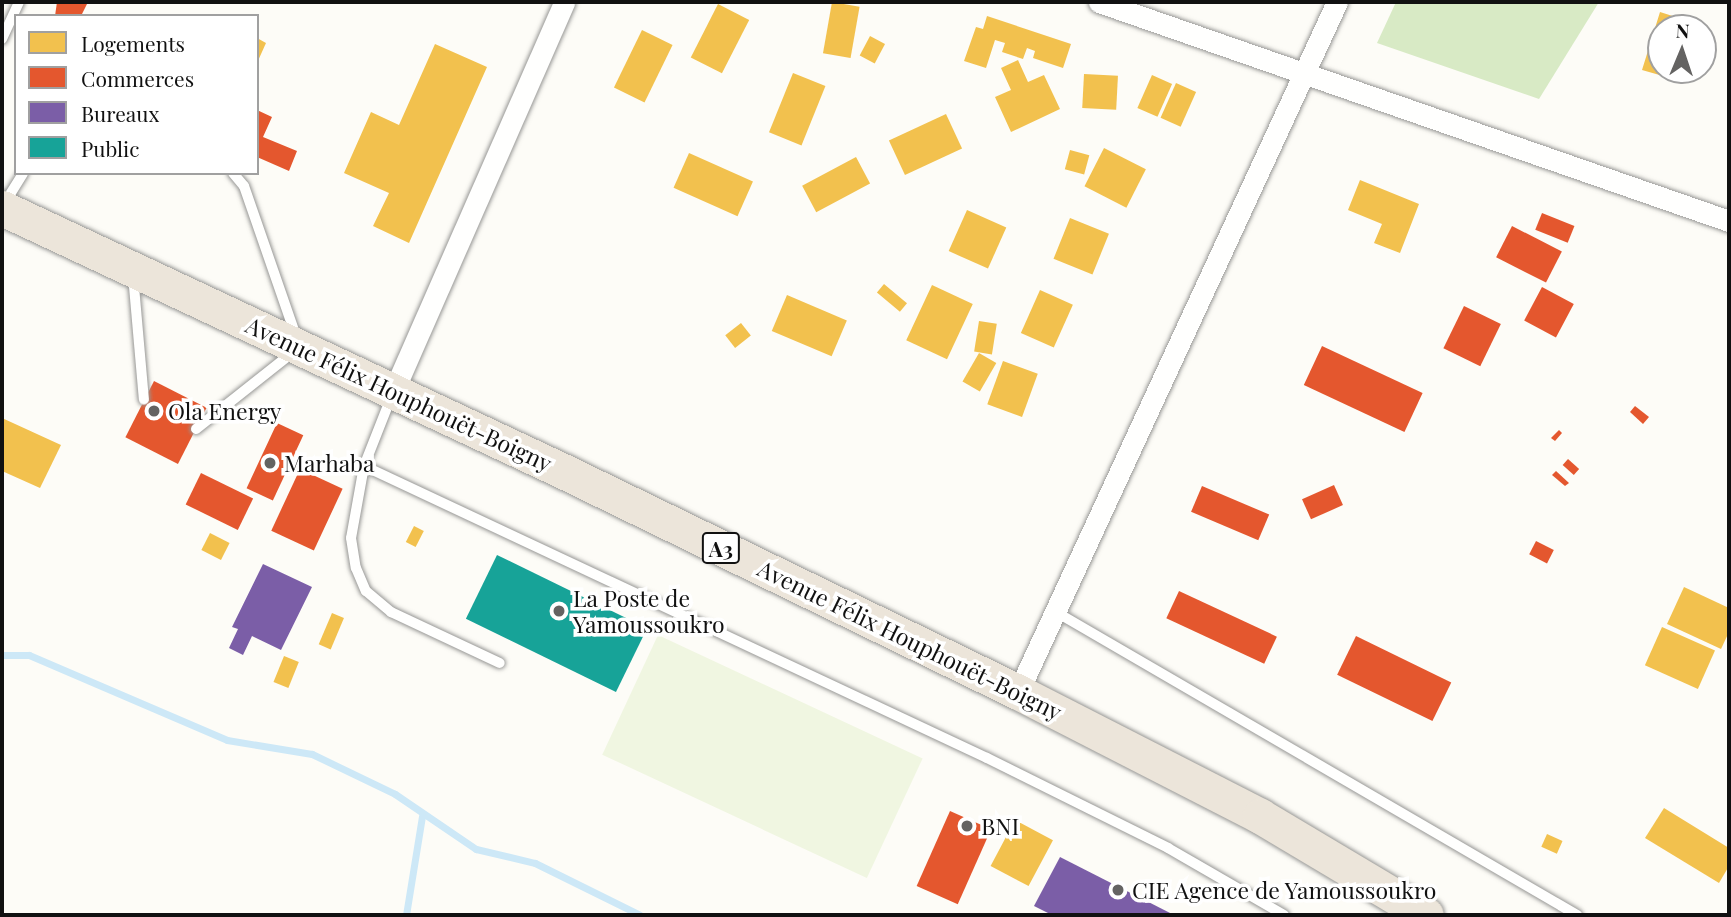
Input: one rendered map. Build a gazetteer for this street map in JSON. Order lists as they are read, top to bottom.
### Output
{
  "streets": {
    "highway": ["Avenue Félix Houphouët-Boigny", "A3"]
  },
  "places": [
    "Ola Energy",
    "Marhaba",
    "La Poste de Yamoussoukro",
    "BNI",
    "CIE Agence de Yamoussoukro"
  ],
  "legend": [
    "Logements",
    "Commerces",
    "Bureaux",
    "Public"
  ],
  "north": "top"
}
